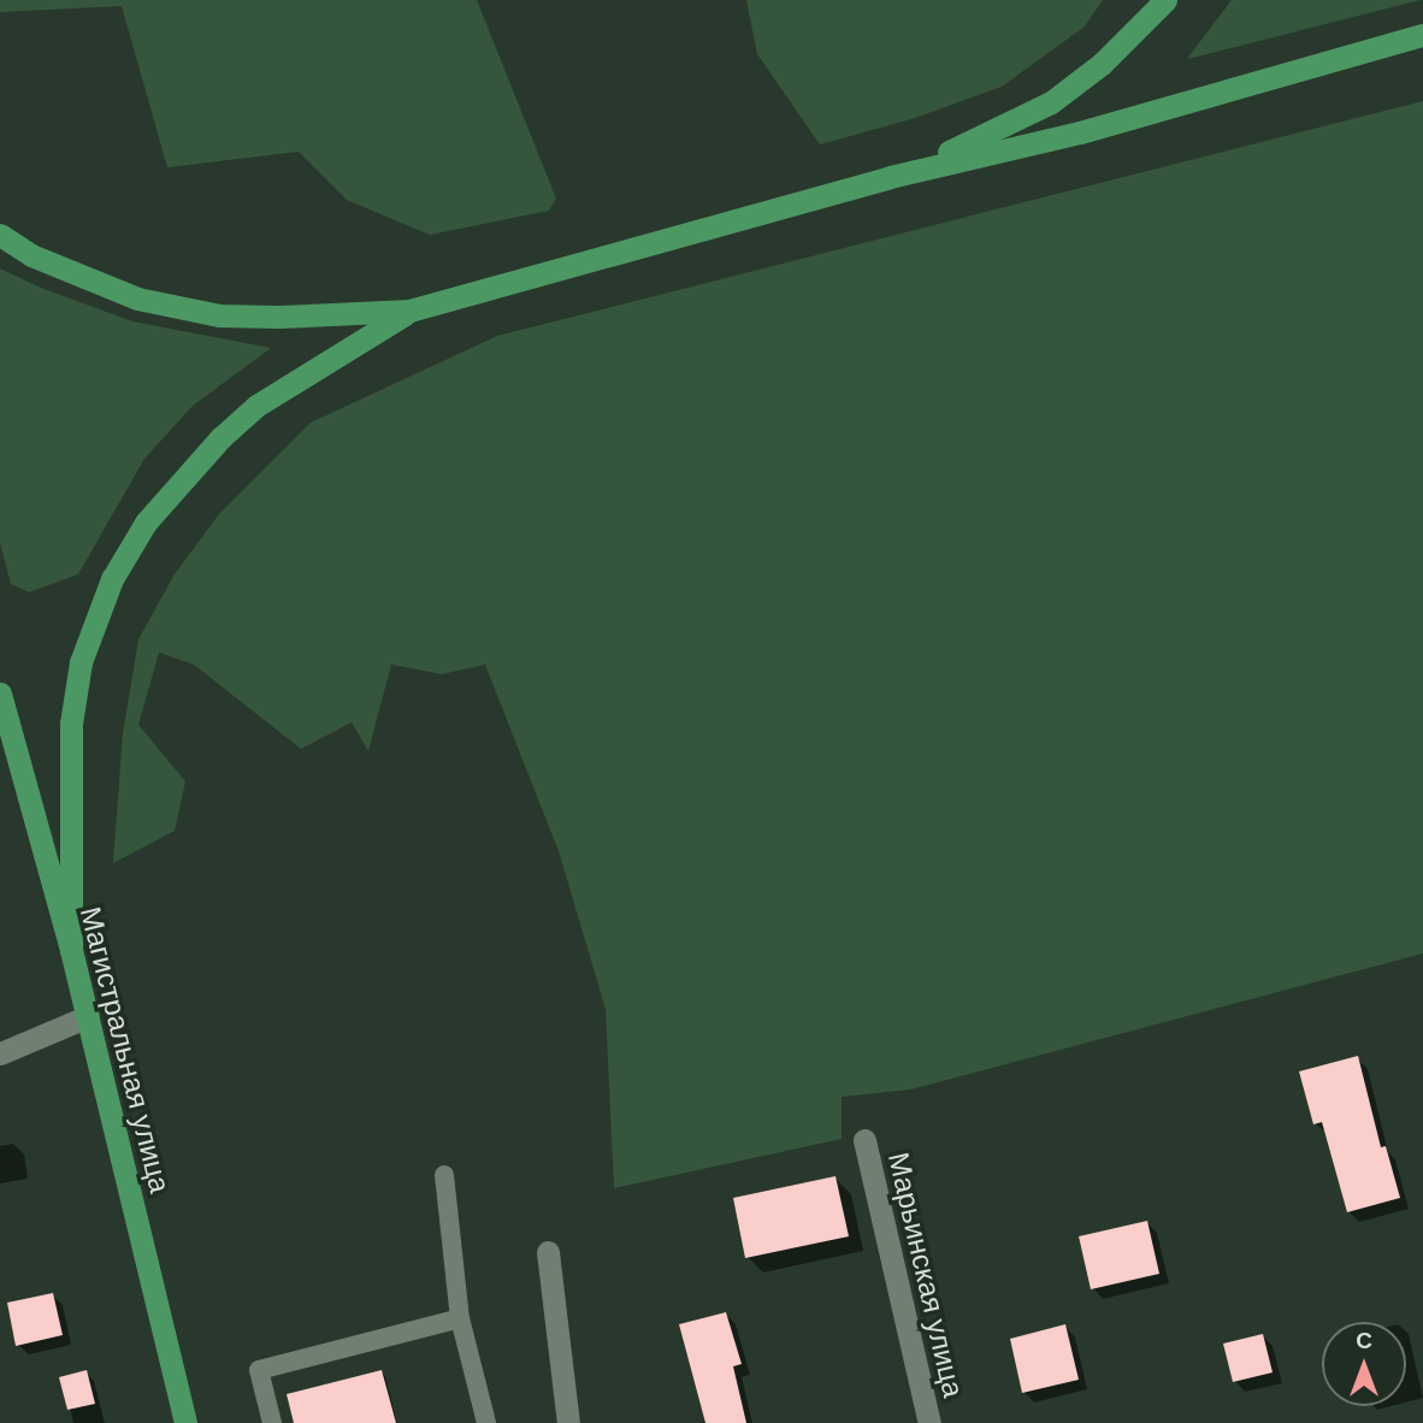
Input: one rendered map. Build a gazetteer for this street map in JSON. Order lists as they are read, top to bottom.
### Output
{
  "streets": {
    "main road": ["Магистральная улица"],
    "street": ["Марьинская улица"]
  },
  "north": "top"
}
